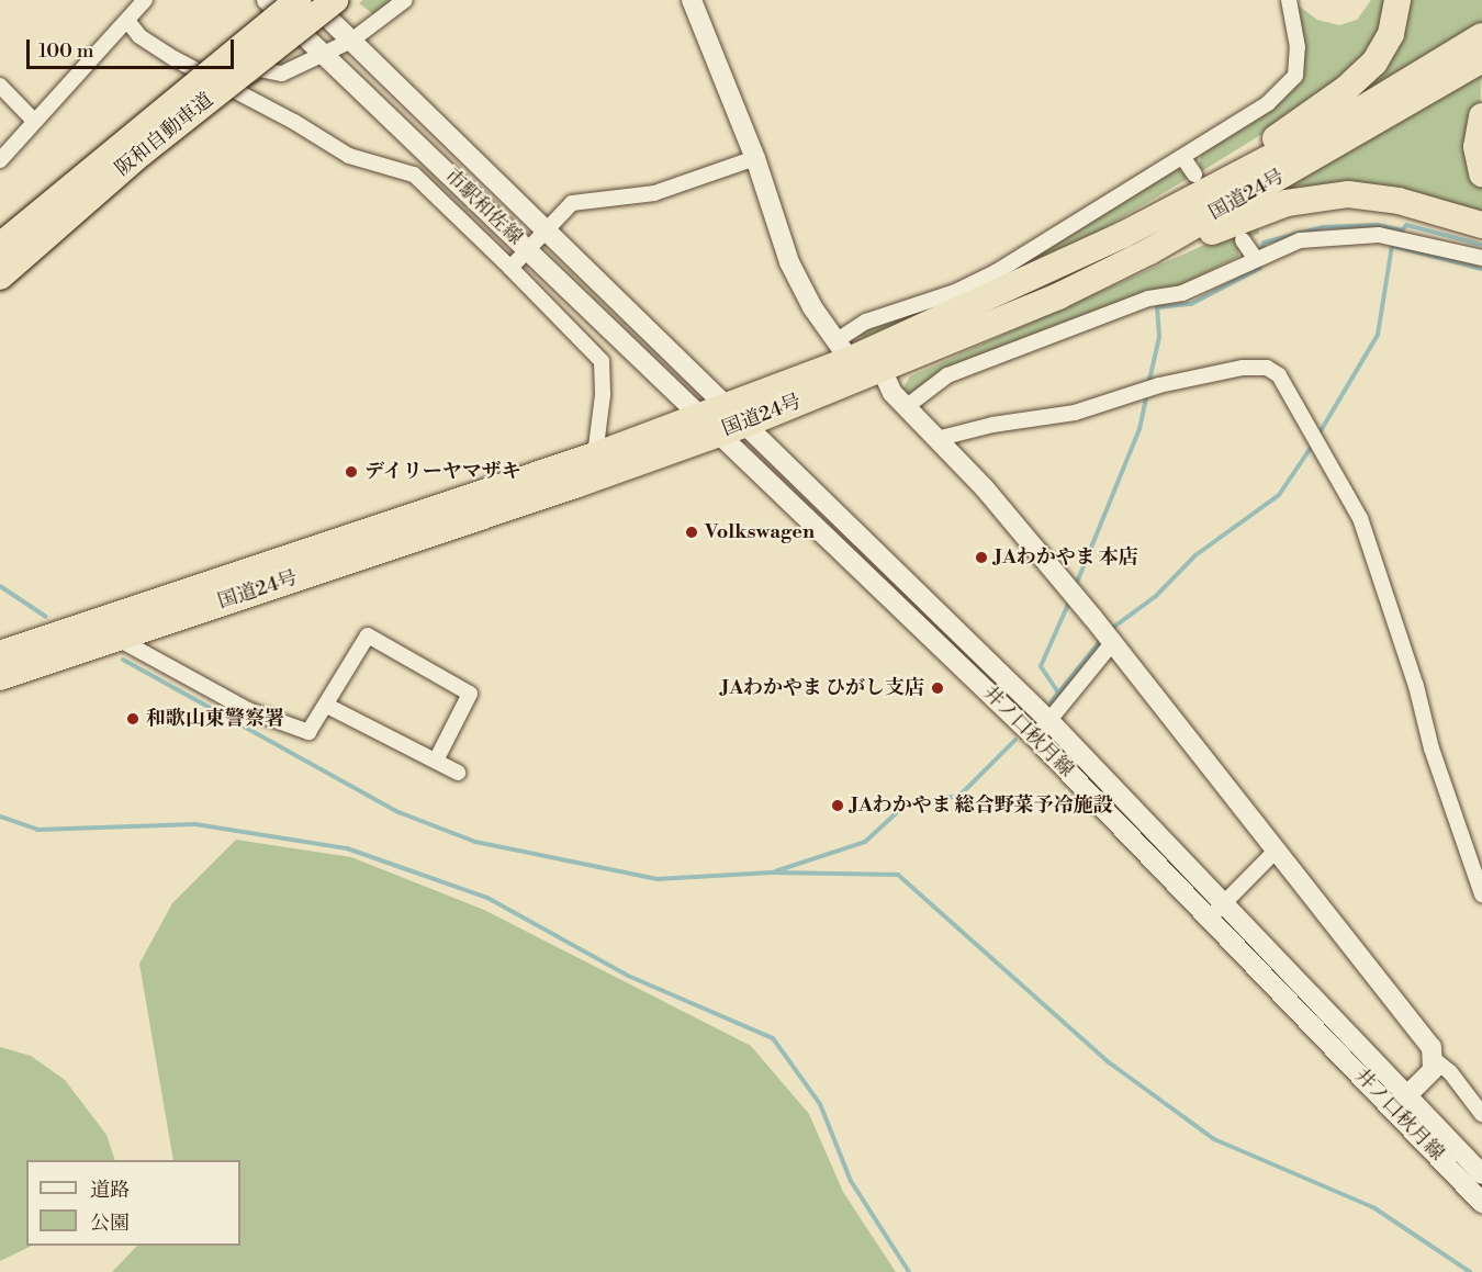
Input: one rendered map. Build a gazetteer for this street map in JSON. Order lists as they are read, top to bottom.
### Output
{
  "streets": {
    "highway": ["阪和自動車道", "国道24号"],
    "street": ["市駅和佐線", "井ノ口秋月線"]
  },
  "crossings": [
    ["国道24号", "市駅和佐線"],
    ["国道24号", "井ノ口秋月線"],
    ["市駅和佐線", "井ノ口秋月線"]
  ],
  "places": [
    "デイリーヤマザキ",
    "Volkswagen",
    "JAわかやま 本店",
    "JAわかやま ひがし支店",
    "和歌山東警察署",
    "JAわかやま 総合野菜予冷施設"
  ],
  "legend": ["道路", "公園"],
  "scale_bar": "100 m"
}
